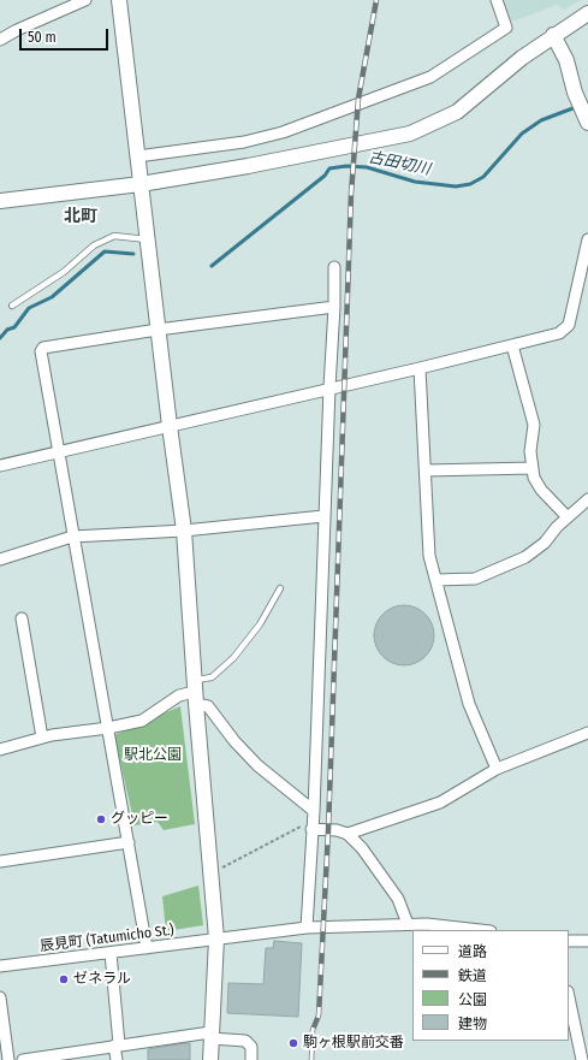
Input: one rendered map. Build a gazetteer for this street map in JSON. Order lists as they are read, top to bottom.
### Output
{
  "streets": {
    "street": ["辰見町 (Tatumicho St.)"]
  },
  "districts": ["北町"],
  "water": ["古田切川"],
  "parks": ["駅北公園"],
  "places": ["グッピー", "ゼネラル", "駒ヶ根駅前交番"],
  "legend": [
    "道路",
    "鉄道",
    "公園",
    "建物"
  ],
  "scale_bar": "50 m"
}
